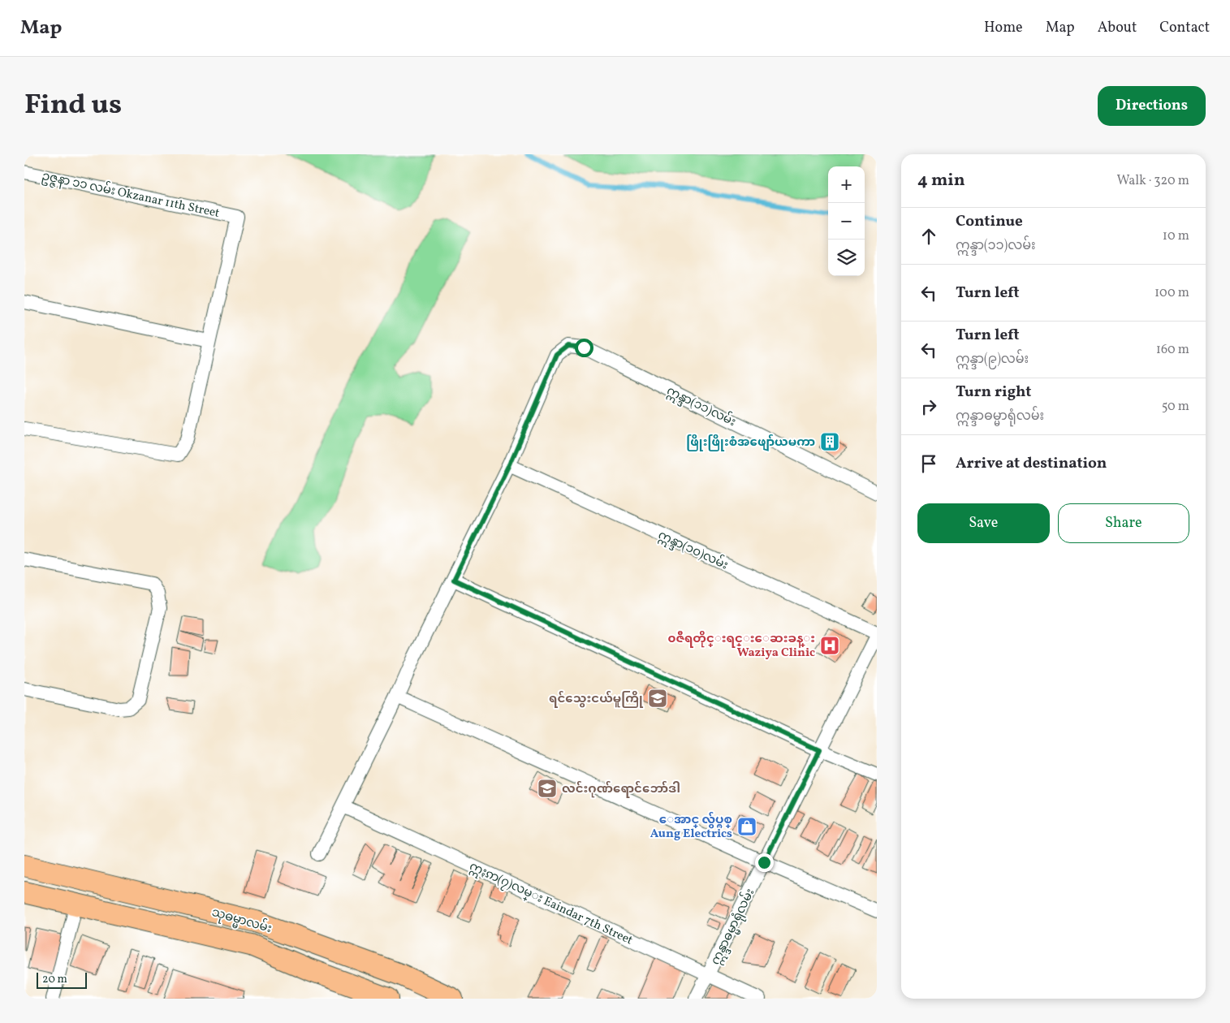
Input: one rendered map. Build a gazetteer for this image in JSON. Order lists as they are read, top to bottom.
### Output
{
  "streets": {
    "main road": ["သုဓမ္မာလမ်း"],
    "street": [
      "ဥဇ္ဇနာ ၁၁ လမ်း Okzanar 11th Street",
      "ဣန္ဒာ(၁၁)လမ်း",
      "ဣန္ဒာ(၁၀)လမ်း",
      "ဣႏၵာ(၇)လမ္း Eaindar 7th Street",
      "ဣန္ဒာဓမ္မာရုံလမ်း"
    ]
  },
  "crossings": [
    ["ဣန္ဒာ(၁၁)လမ်း", "ဣန္ဒာ(၁၀)လမ်း"],
    ["ဣန္ဒာ(၁၀)လမ်း", "ဣန္ဒာဓမ္မာရုံလမ်း"],
    ["ဣႏၵာ(၇)လမ္း Eaindar 7th Street", "ဣန္ဒာဓမ္မာရုံလမ်း"]
  ],
  "places": {
    "building": ["ဖြိုးဖြိုးစံအဖျော်ယမကာ"],
    "hospital": ["၀ဇီရတိုင္းရင္းေဆးခန္း Waziya Clinic"],
    "school or university": ["ရင်သွေးငယ်မူကြို", "လင်းဂုဏ်ရောင်ဘော်ဒါ"],
    "shop": ["ေအာင္ လ်ွပ္စစ္ Aung Electrics"]
  },
  "scale_bar": "20 m",
  "page": {
    "header": "Map",
    "nav": [
      "Home",
      "Map",
      "About",
      "Contact"
    ],
    "title": "Find us",
    "buttons": [
      "Directions",
      ["Save", "Share"]
    ],
    "heading": ["4 min", "Walk · 320 m"],
    "map_buttons": ["+", "−"],
    "list": [
      ["Continue", "ဣန္ဒာ(၁၁)လမ်း", "10 m"],
      ["Turn left", "100 m"],
      ["Turn left", "ဣန္ဒာ(၉)လမ်း", "160 m"],
      ["Turn right", "ဣန္ဒာဓမ္မာရုံလမ်း", "50 m"],
      "Arrive at destination"
    ],
    "scale": "20 m"
  }
}
